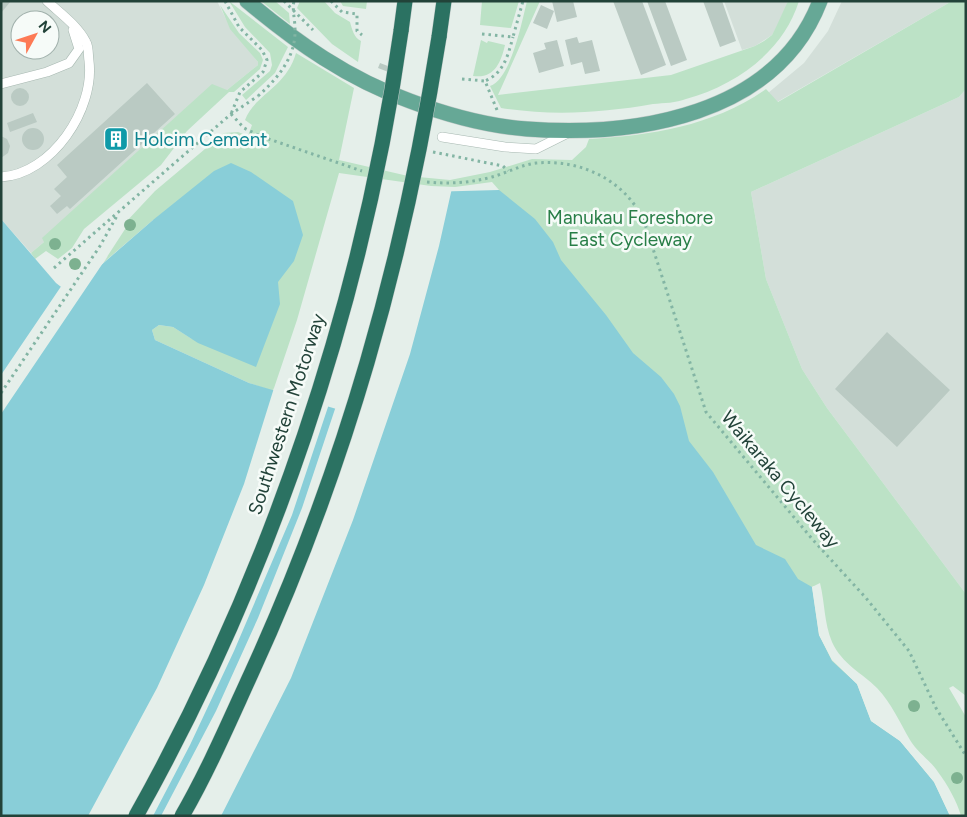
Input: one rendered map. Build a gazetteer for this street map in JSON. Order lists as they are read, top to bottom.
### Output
{
  "streets": {
    "highway": ["Southwestern Motorway"],
    "path": ["Waikaraka Cycleway"]
  },
  "parks": ["Manukau Foreshore East Cycleway"],
  "places": {
    "building": ["Holcim Cement"]
  },
  "north": "top right"
}
